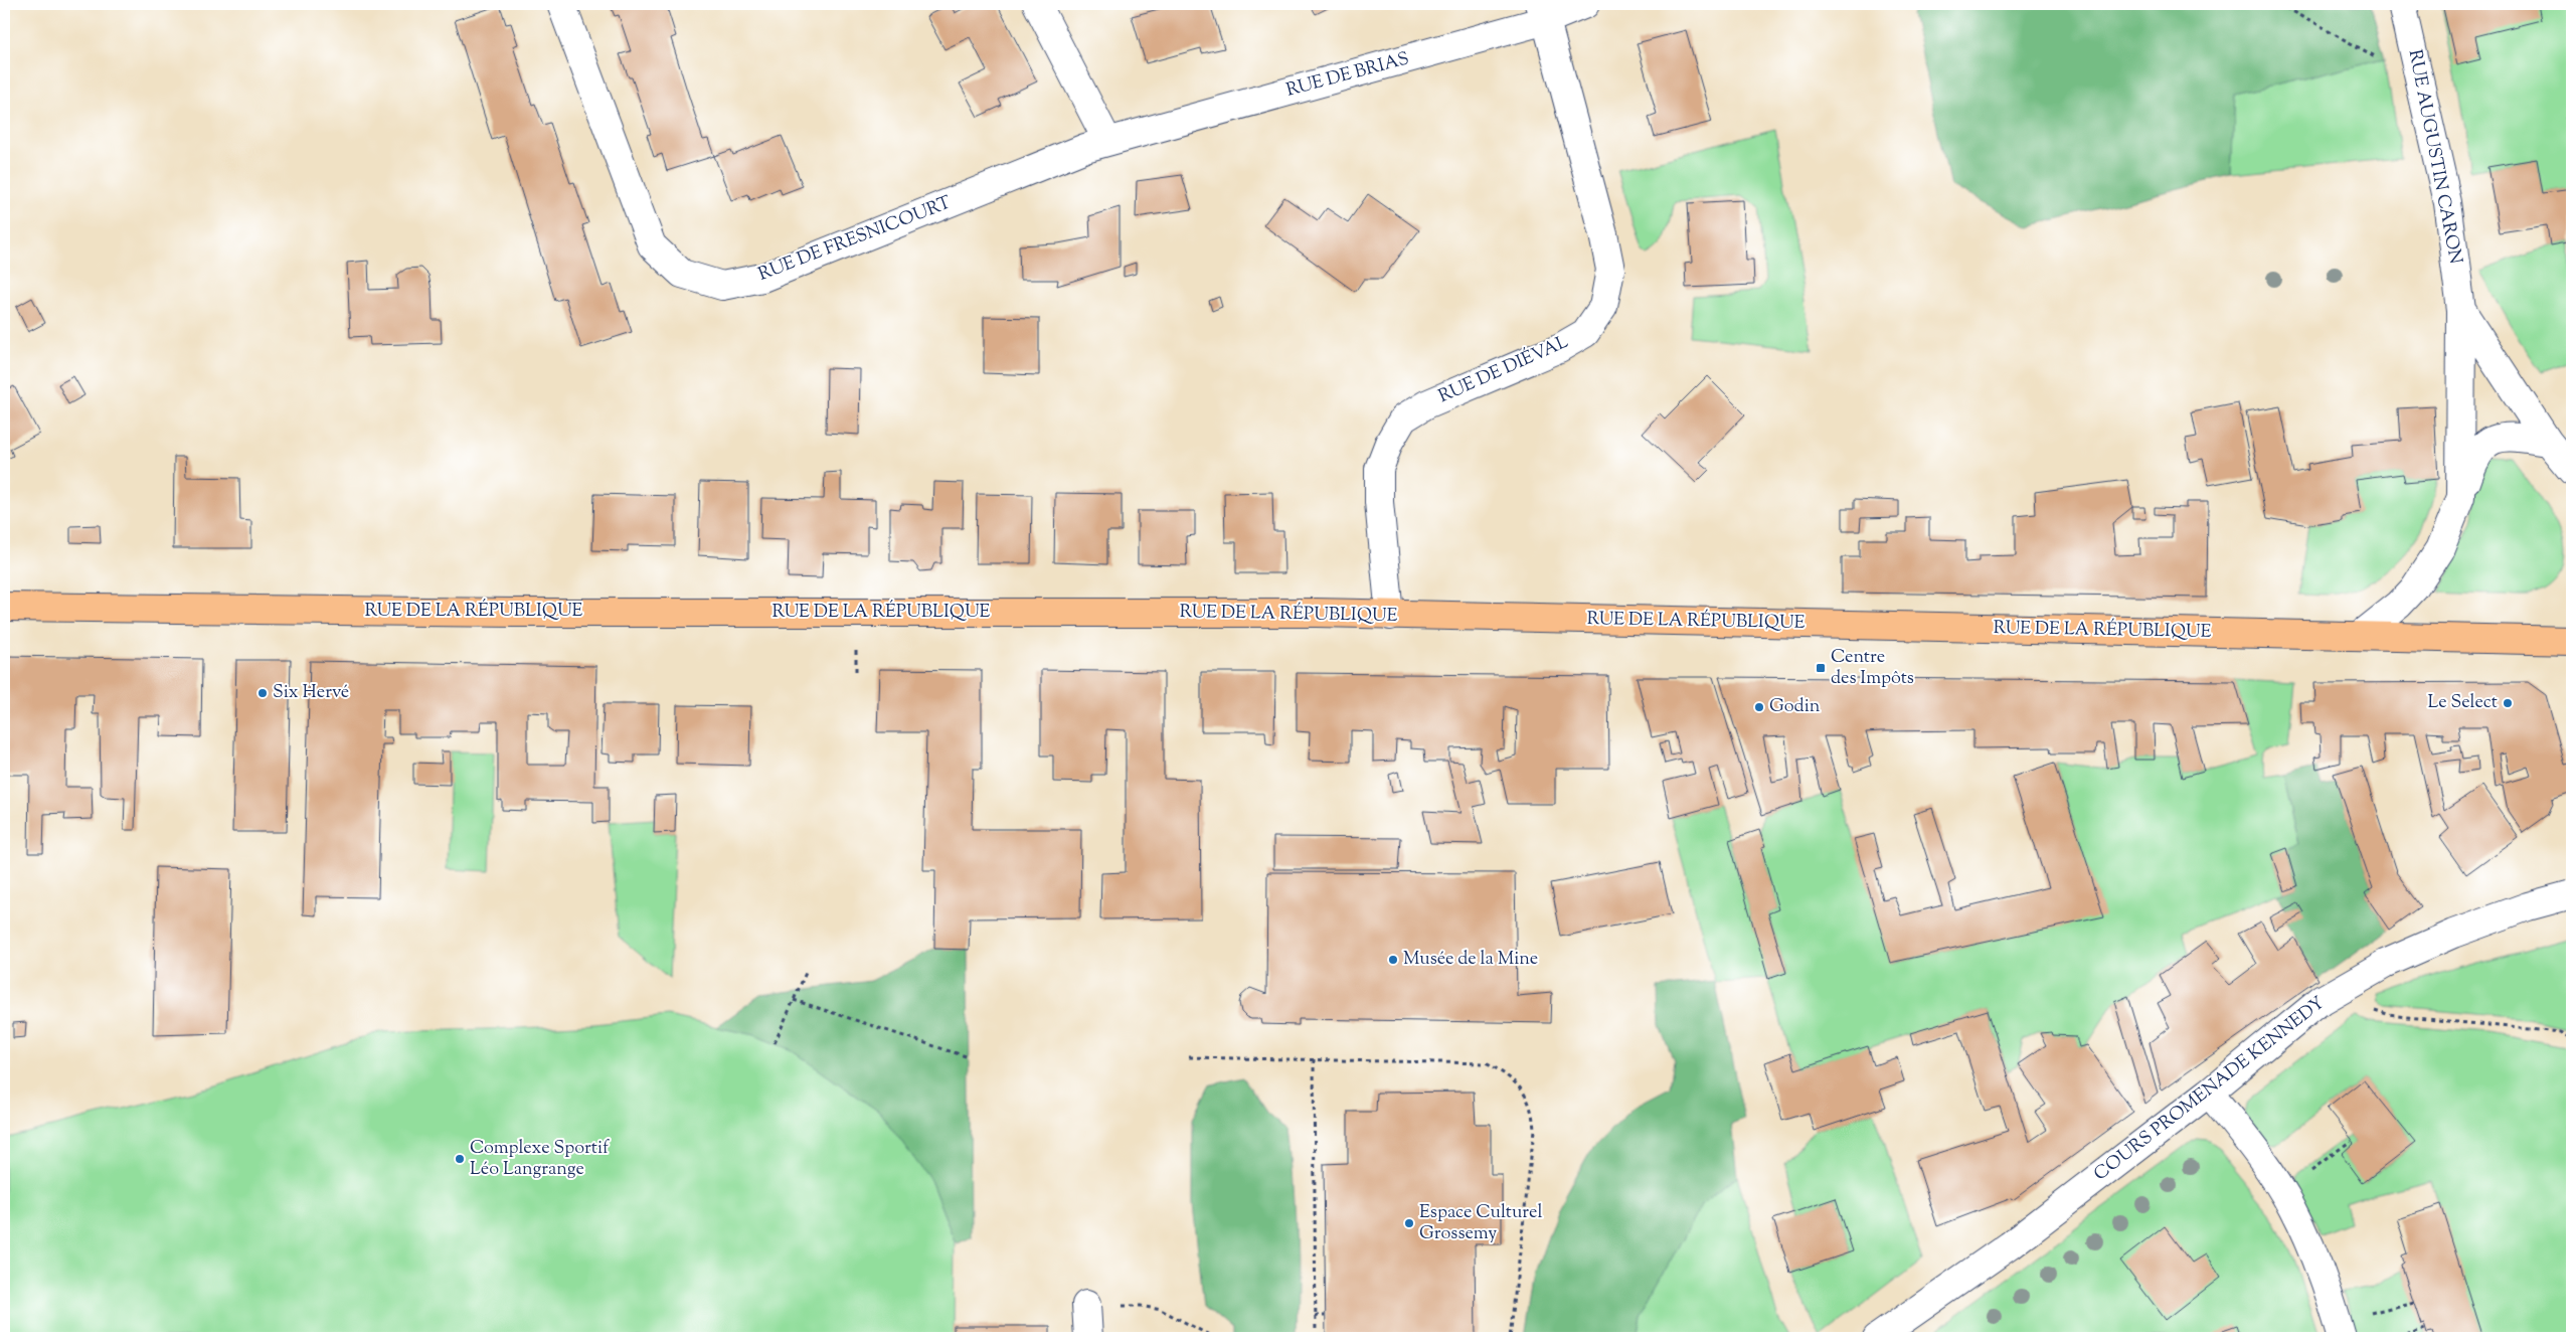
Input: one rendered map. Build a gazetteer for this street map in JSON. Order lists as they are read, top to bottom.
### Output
{
  "streets": {
    "main road": ["RUE DE LA RÉPUBLIQUE"],
    "street": [
      "RUE DE BRIAS",
      "RUE AUGUSTIN CARON",
      "RUE DE FRESNICOURT",
      "RUE DE DIÉVAL",
      "COURS PROMENADE KENNEDY"
    ]
  },
  "crossings": [
    ["RUE DE BRIAS", "RUE DE FRESNICOURT"],
    ["RUE DE BRIAS", "RUE DE DIÉVAL"],
    ["RUE AUGUSTIN CARON", "RUE DE LA RÉPUBLIQUE"],
    ["RUE DE DIÉVAL", "RUE DE LA RÉPUBLIQUE"]
  ],
  "places": {
    "transit": ["Centre des Impôts"],
    "other": [
      "Six Hervé",
      "Le Select",
      "Godin",
      "Musée de la Mine",
      "Complexe Sportif Léo Langrange",
      "Espace Culturel Grossemy"
    ]
  }
}
